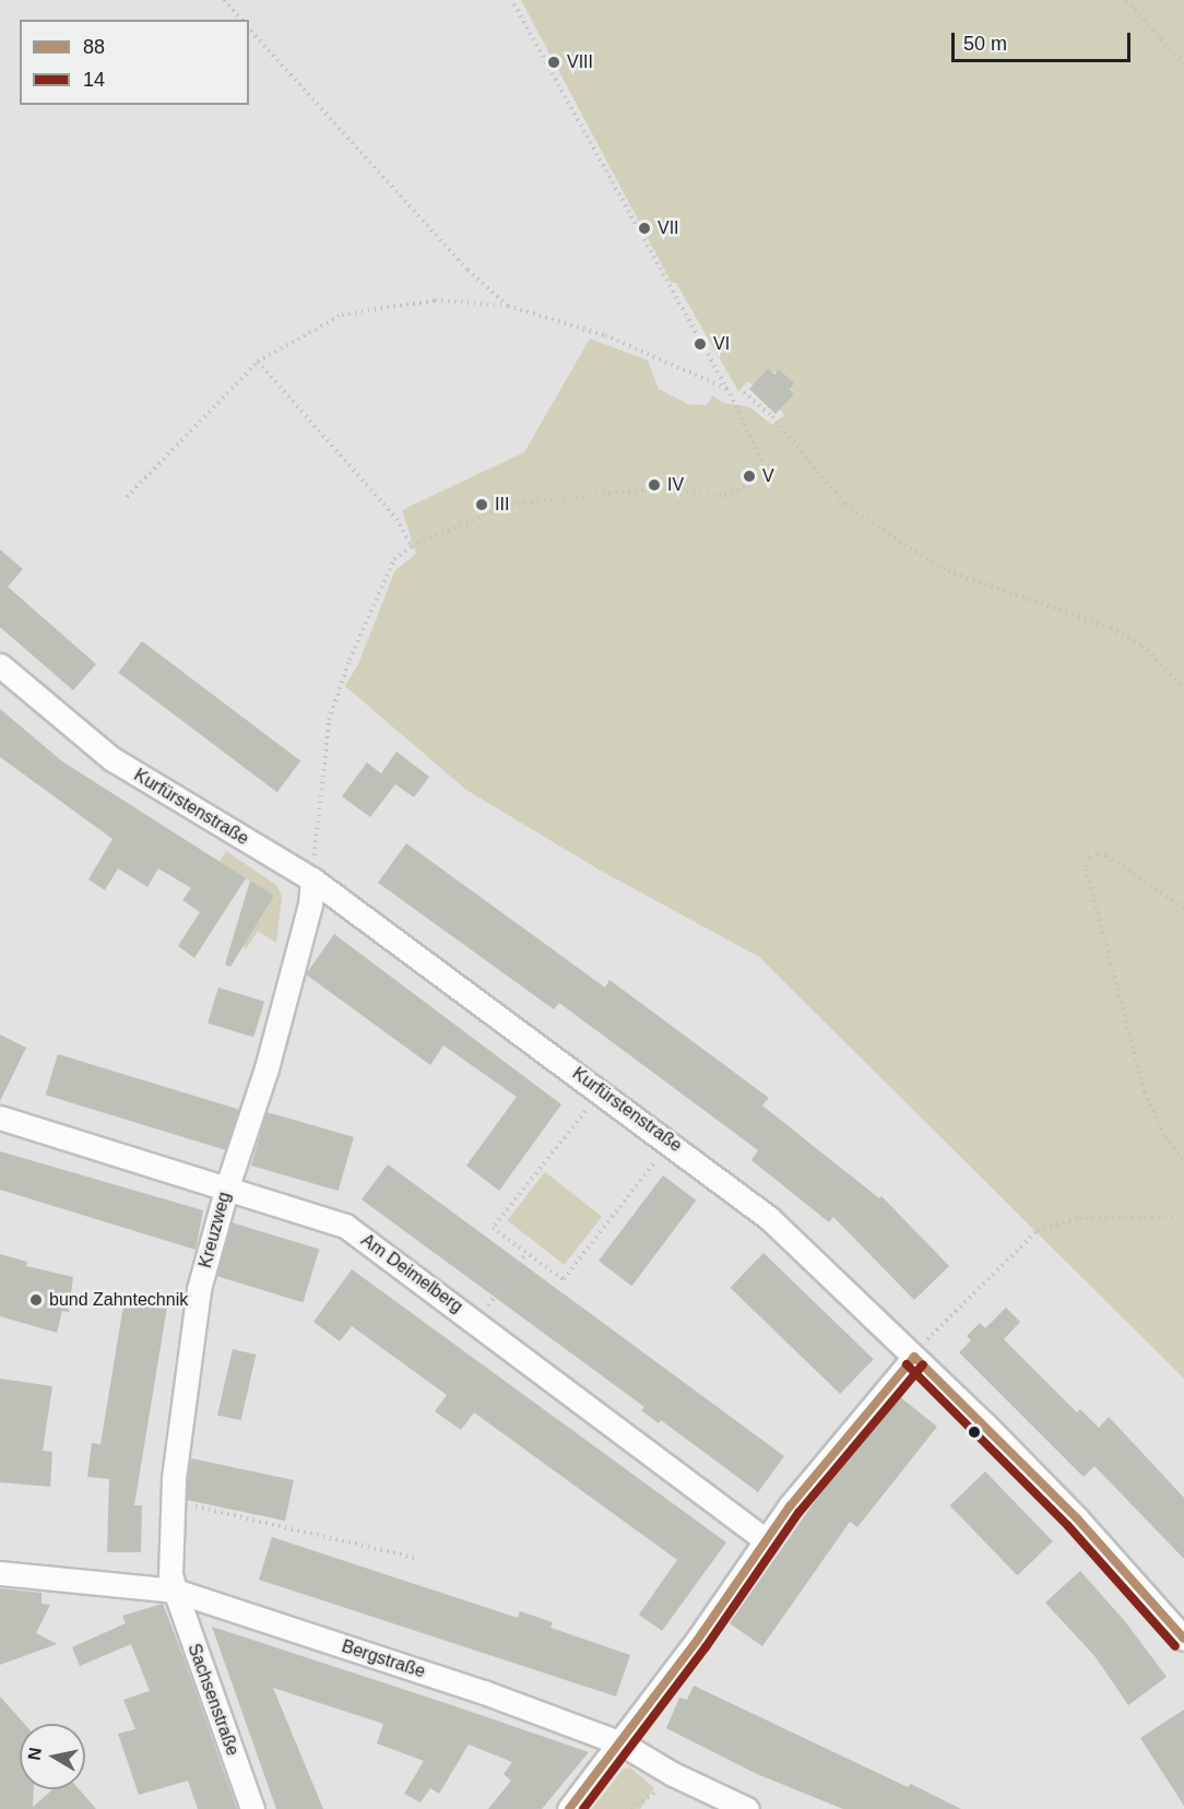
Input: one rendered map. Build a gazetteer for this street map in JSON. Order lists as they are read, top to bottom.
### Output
{
  "streets": {
    "street": [
      "Kurfürstenstraße",
      "Kreuzweg",
      "Am Deimelberg",
      "Bergstraße",
      "Sachsenstraße"
    ]
  },
  "crossings": [
    ["Kurfürstenstraße", "Kreuzweg"],
    ["Kreuzweg", "Am Deimelberg"],
    ["Kreuzweg", "Bergstraße"],
    ["Kreuzweg", "Sachsenstraße"],
    ["Bergstraße", "Sachsenstraße"]
  ],
  "places": [
    "VIII",
    "VII",
    "VI",
    "V",
    "IV",
    "III",
    "bund Zahntechnik"
  ],
  "lines": ["transit line 88", "transit line 14"],
  "legend": ["88", "14"],
  "scale_bar": "50 m",
  "north": "left"
}
